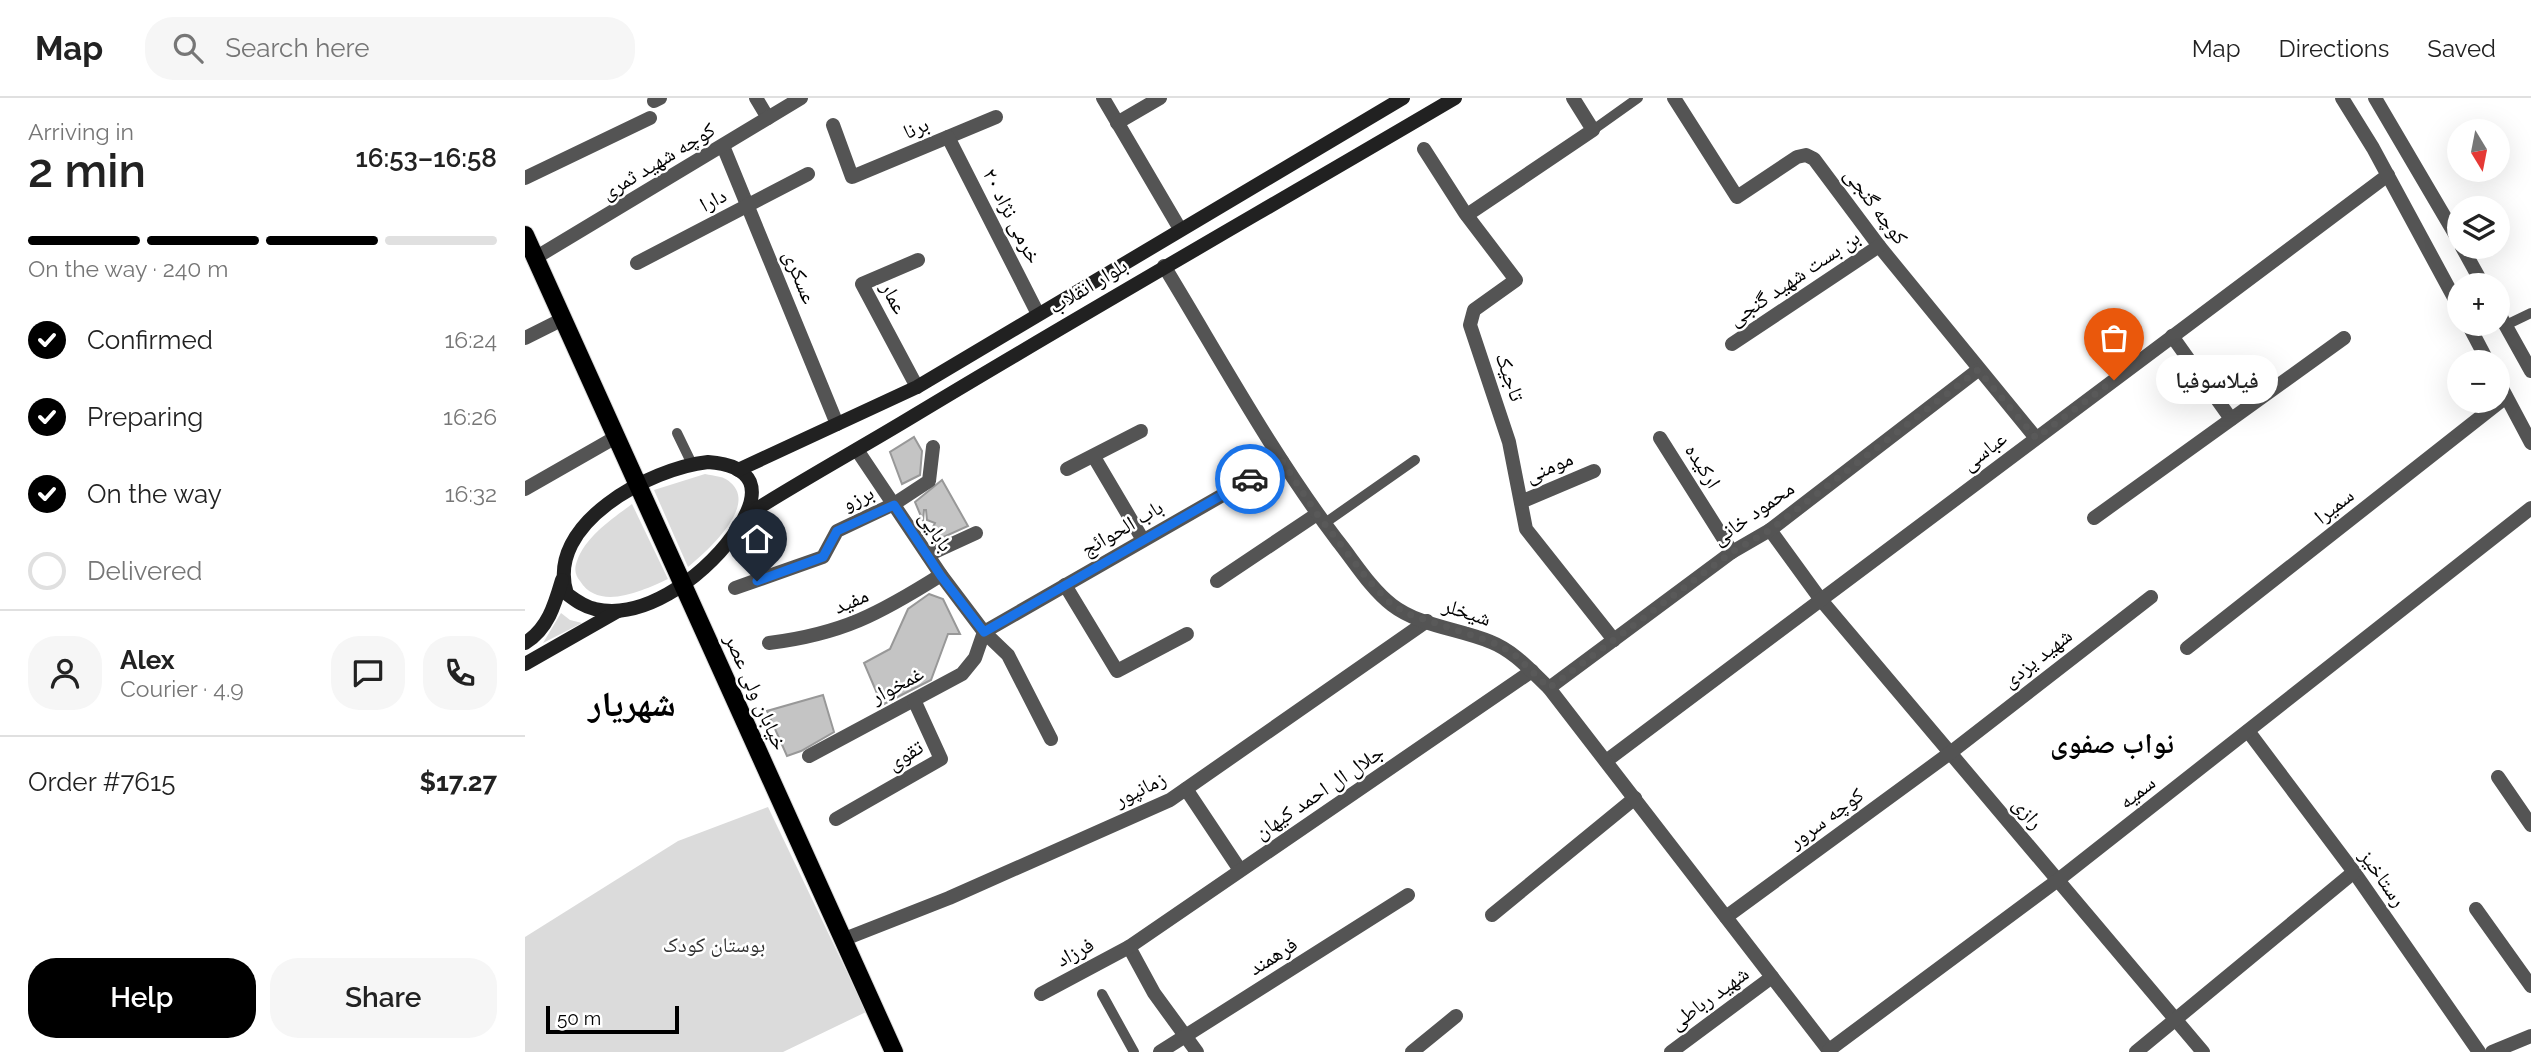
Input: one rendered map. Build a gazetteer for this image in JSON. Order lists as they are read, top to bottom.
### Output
{
  "streets": {
    "main road": ["بلوار انقلاب", "خیابان ولی عصر"],
    "street": [
      "برنا",
      "کوچه شهید ثمری",
      "دارا",
      "کوچه گنجی",
      "خرمی نژاد ۲۰",
      "عسکری",
      "بن بست شهید گنجی",
      "عمار",
      "تاجیک",
      "عباسی",
      "ارکیده",
      "مومنی",
      "برزو",
      "سمیرا",
      "محمود خانی",
      "باب الحوائج",
      "بابایی",
      "مفید",
      "شیخلر",
      "شهید یزدی",
      "غمخوار",
      "تقوی",
      "زمانپور",
      "جلال ال احمد کیهان",
      "سمیه",
      "رازی",
      "کوچه سرور",
      "رستاخیز",
      "فرزاد",
      "فرهمند",
      "شهید رباطی"
    ]
  },
  "crossings": [
    ["برنا", "خرمی نژاد ۲۰"],
    ["کوچه شهید ثمری", "عسکری"],
    ["کوچه شهید ثمری", "خیابان ولی عصر"],
    ["دارا", "عسکری"],
    ["کوچه گنجی", "بن بست شهید گنجی"],
    ["کوچه گنجی", "عباسی"],
    ["کوچه گنجی", "محمود خانی"],
    ["خرمی نژاد ۲۰", "بلوار انقلاب"],
    ["عسکری", "بلوار انقلاب"],
    ["بلوار انقلاب", "عمار"],
    ["بلوار انقلاب", "بابایی"],
    ["بلوار انقلاب", "شیخلر"],
    ["تاجیک", "مومنی"],
    ["تاجیک", "محمود خانی"],
    ["عباسی", "شیخلر"],
    ["عباسی", "رازی"],
    ["ارکیده", "محمود خانی"],
    ["برزو", "بابایی"],
    ["محمود خانی", "شیخلر"],
    ["محمود خانی", "رازی"],
    ["باب الحوائج", "بابایی"],
    ["باب الحوائج", "شیخلر"],
    ["باب الحوائج", "غمخوار"],
    ["بابایی", "مفید"],
    ["بابایی", "غمخوار"],
    ["شیخلر", "زمانپور"],
    ["شیخلر", "جلال ال احمد کیهان"],
    ["شیخلر", "سمیه"],
    ["شیخلر", "کوچه سرور"],
    ["شیخلر", "شهید رباطی"],
    ["شهید یزدی", "رازی"],
    ["شهید یزدی", "کوچه سرور"],
    ["غمخوار", "تقوی"],
    ["خیابان ولی عصر", "زمانپور"],
    ["جلال ال احمد کیهان", "فرزاد"],
    ["سمیه", "رازی"],
    ["سمیه", "رستاخیز"],
    ["رازی", "کوچه سرور"]
  ],
  "districts": ["شهریار", "نواب صفوی"],
  "parks": ["بوستان کودک"],
  "places": ["فیلاسوفیا"],
  "scale_bar": "50 m",
  "north": "bottom",
  "page": {
    "header": "Map",
    "search": "Search here",
    "nav": ["Map", "Directions", "Saved"],
    "heading": ["2 min", "Arriving in", "16:53–16:58"],
    "panel": [
      "Alex",
      "Courier · 4.9",
      "Order #7615",
      "$17.27"
    ],
    "map_buttons": ["+", "−"],
    "bar": "On the way · 240 m",
    "list": [
      ["Confirmed", "16:24"],
      ["Preparing", "16:26"],
      ["On the way", "16:32"],
      "Delivered"
    ],
    "bubble": "فیلاسوفیا",
    "buttons": ["Help", "Share"],
    "scale": "50 m"
  }
}
